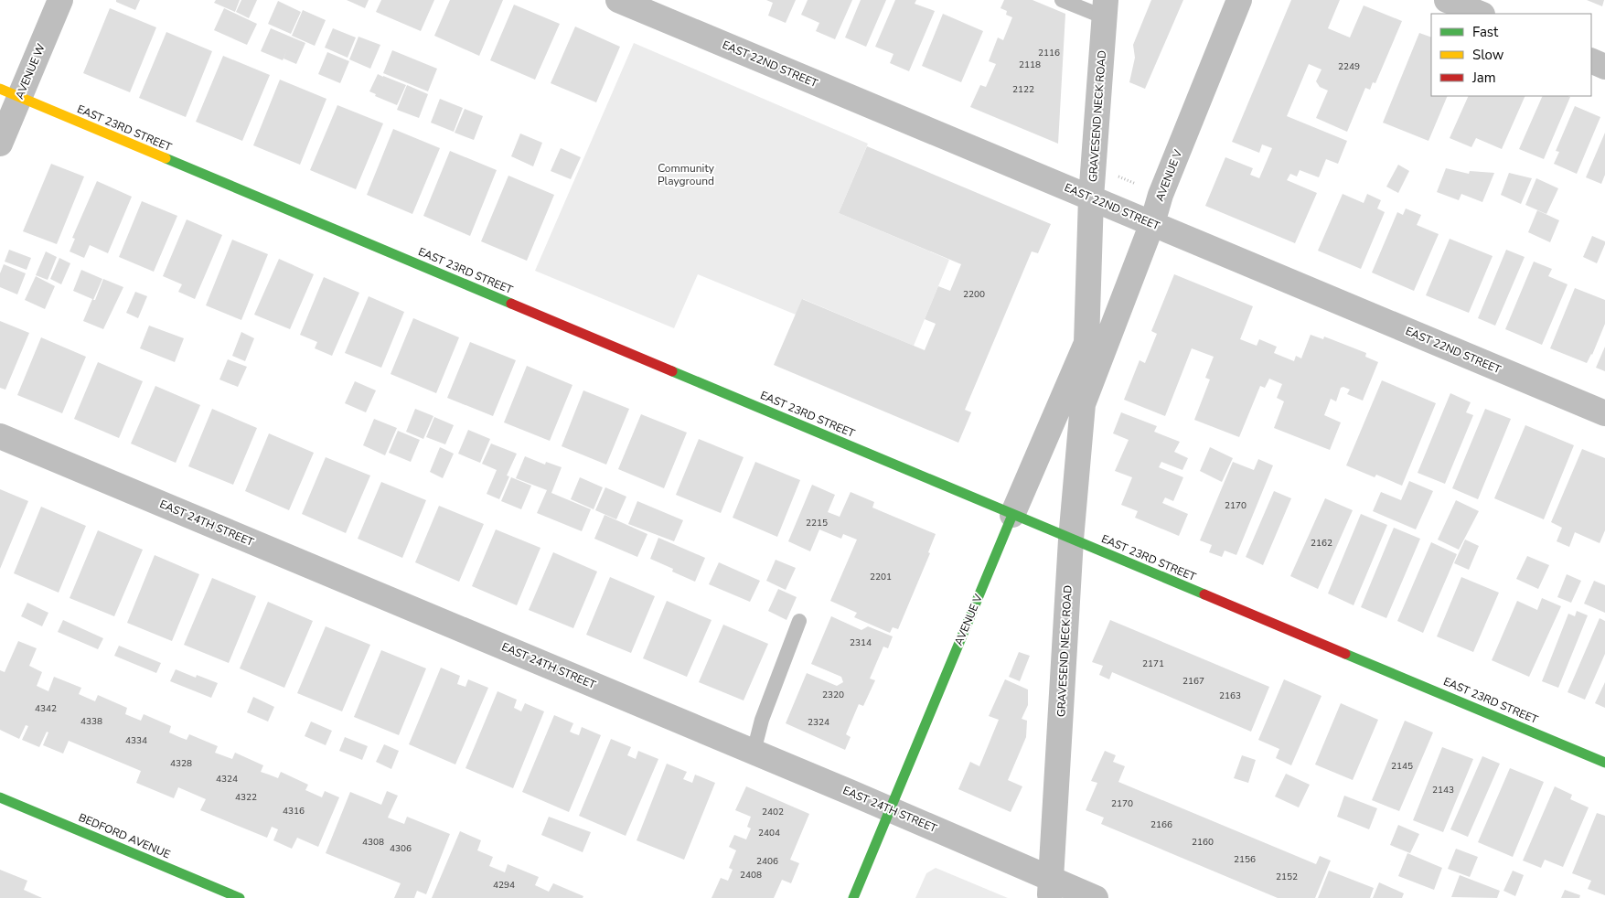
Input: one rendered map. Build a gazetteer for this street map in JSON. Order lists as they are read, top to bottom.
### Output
{
  "streets": {
    "street": [
      "EAST 22ND STREET",
      "AVENUE W",
      "GRAVESEND NECK ROAD",
      "EAST 23RD STREET",
      "AVENUE V",
      "EAST 24TH STREET",
      "BEDFORD AVENUE"
    ]
  },
  "crossings": [
    ["EAST 22ND STREET", "GRAVESEND NECK ROAD"],
    ["EAST 22ND STREET", "AVENUE V"],
    ["AVENUE W", "EAST 23RD STREET"],
    ["GRAVESEND NECK ROAD", "EAST 23RD STREET"],
    ["GRAVESEND NECK ROAD", "AVENUE V"],
    ["GRAVESEND NECK ROAD", "EAST 24TH STREET"],
    ["EAST 23RD STREET", "AVENUE V"],
    ["AVENUE V", "EAST 24TH STREET"]
  ],
  "parks": ["Community Playground"],
  "house_numbers": [
    "2116",
    "2118",
    "2249",
    "2122",
    "2200",
    "2170",
    "2215",
    "2162",
    "2201",
    "2314",
    "2171",
    "2167",
    "2320",
    "2163",
    "4342",
    "4338",
    "2324",
    "4334",
    "4328",
    "2145",
    "4324",
    "2143",
    "4322",
    "2170",
    "4316",
    "2402",
    "2166",
    "2404",
    "4308",
    "2160",
    "4306",
    "2156",
    "2406",
    "2408",
    "2152",
    "4294"
  ],
  "legend": ["Fast", "Slow", "Jam"]
}
